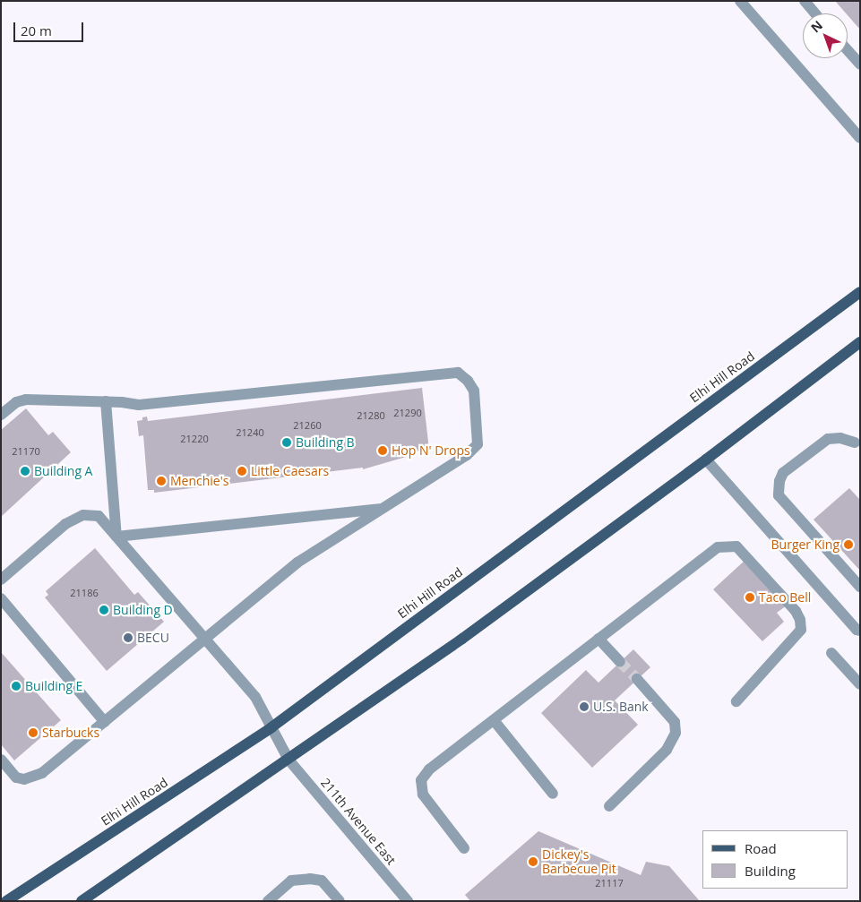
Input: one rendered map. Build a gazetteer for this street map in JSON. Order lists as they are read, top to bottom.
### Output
{
  "streets": {
    "main road": ["Elhi Hill Road"],
    "street": ["211th Avenue East"]
  },
  "crossings": [
    ["Elhi Hill Road", "211th Avenue East"]
  ],
  "places": [
    "Building B",
    "Hop N' Drops",
    "Building A",
    "Little Caesars",
    "Menchie's",
    "Burger King",
    "Taco Bell",
    "Building D",
    "BECU",
    "Building E",
    "U.S. Bank",
    "Starbucks",
    "Dickey's Barbecue Pit"
  ],
  "house_numbers": [
    "21290",
    "21280",
    "21260",
    "21240",
    "21220",
    "21170",
    "21186",
    "21117"
  ],
  "legend": ["Road", "Building"],
  "scale_bar": "20 m",
  "north": "top left"
}
